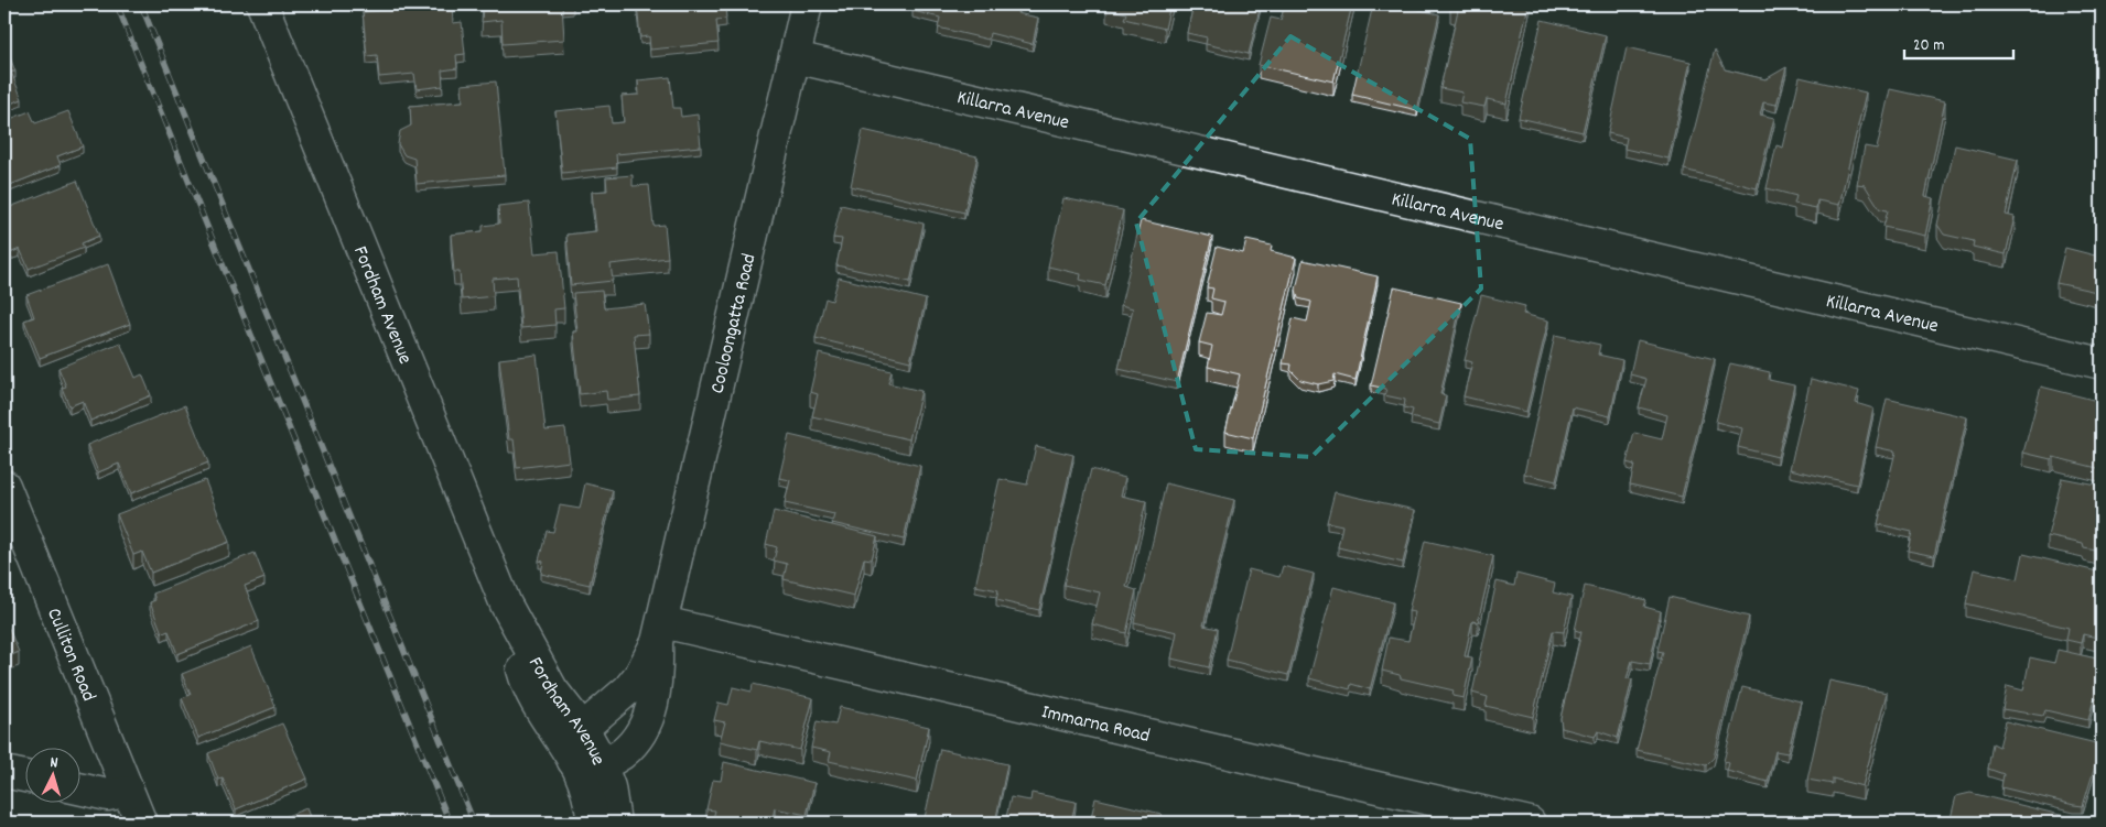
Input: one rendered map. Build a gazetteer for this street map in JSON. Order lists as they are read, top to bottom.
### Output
{
  "streets": {
    "street": [
      "Killarra Avenue",
      "Fordham Avenue",
      "Cooloongatta Road",
      "Culliton Road",
      "Immarna Road"
    ]
  },
  "crossings": [
    ["Killarra Avenue", "Cooloongatta Road"],
    ["Fordham Avenue", "Cooloongatta Road"],
    ["Cooloongatta Road", "Immarna Road"]
  ],
  "scale_bar": "20 m",
  "north": "top"
}
